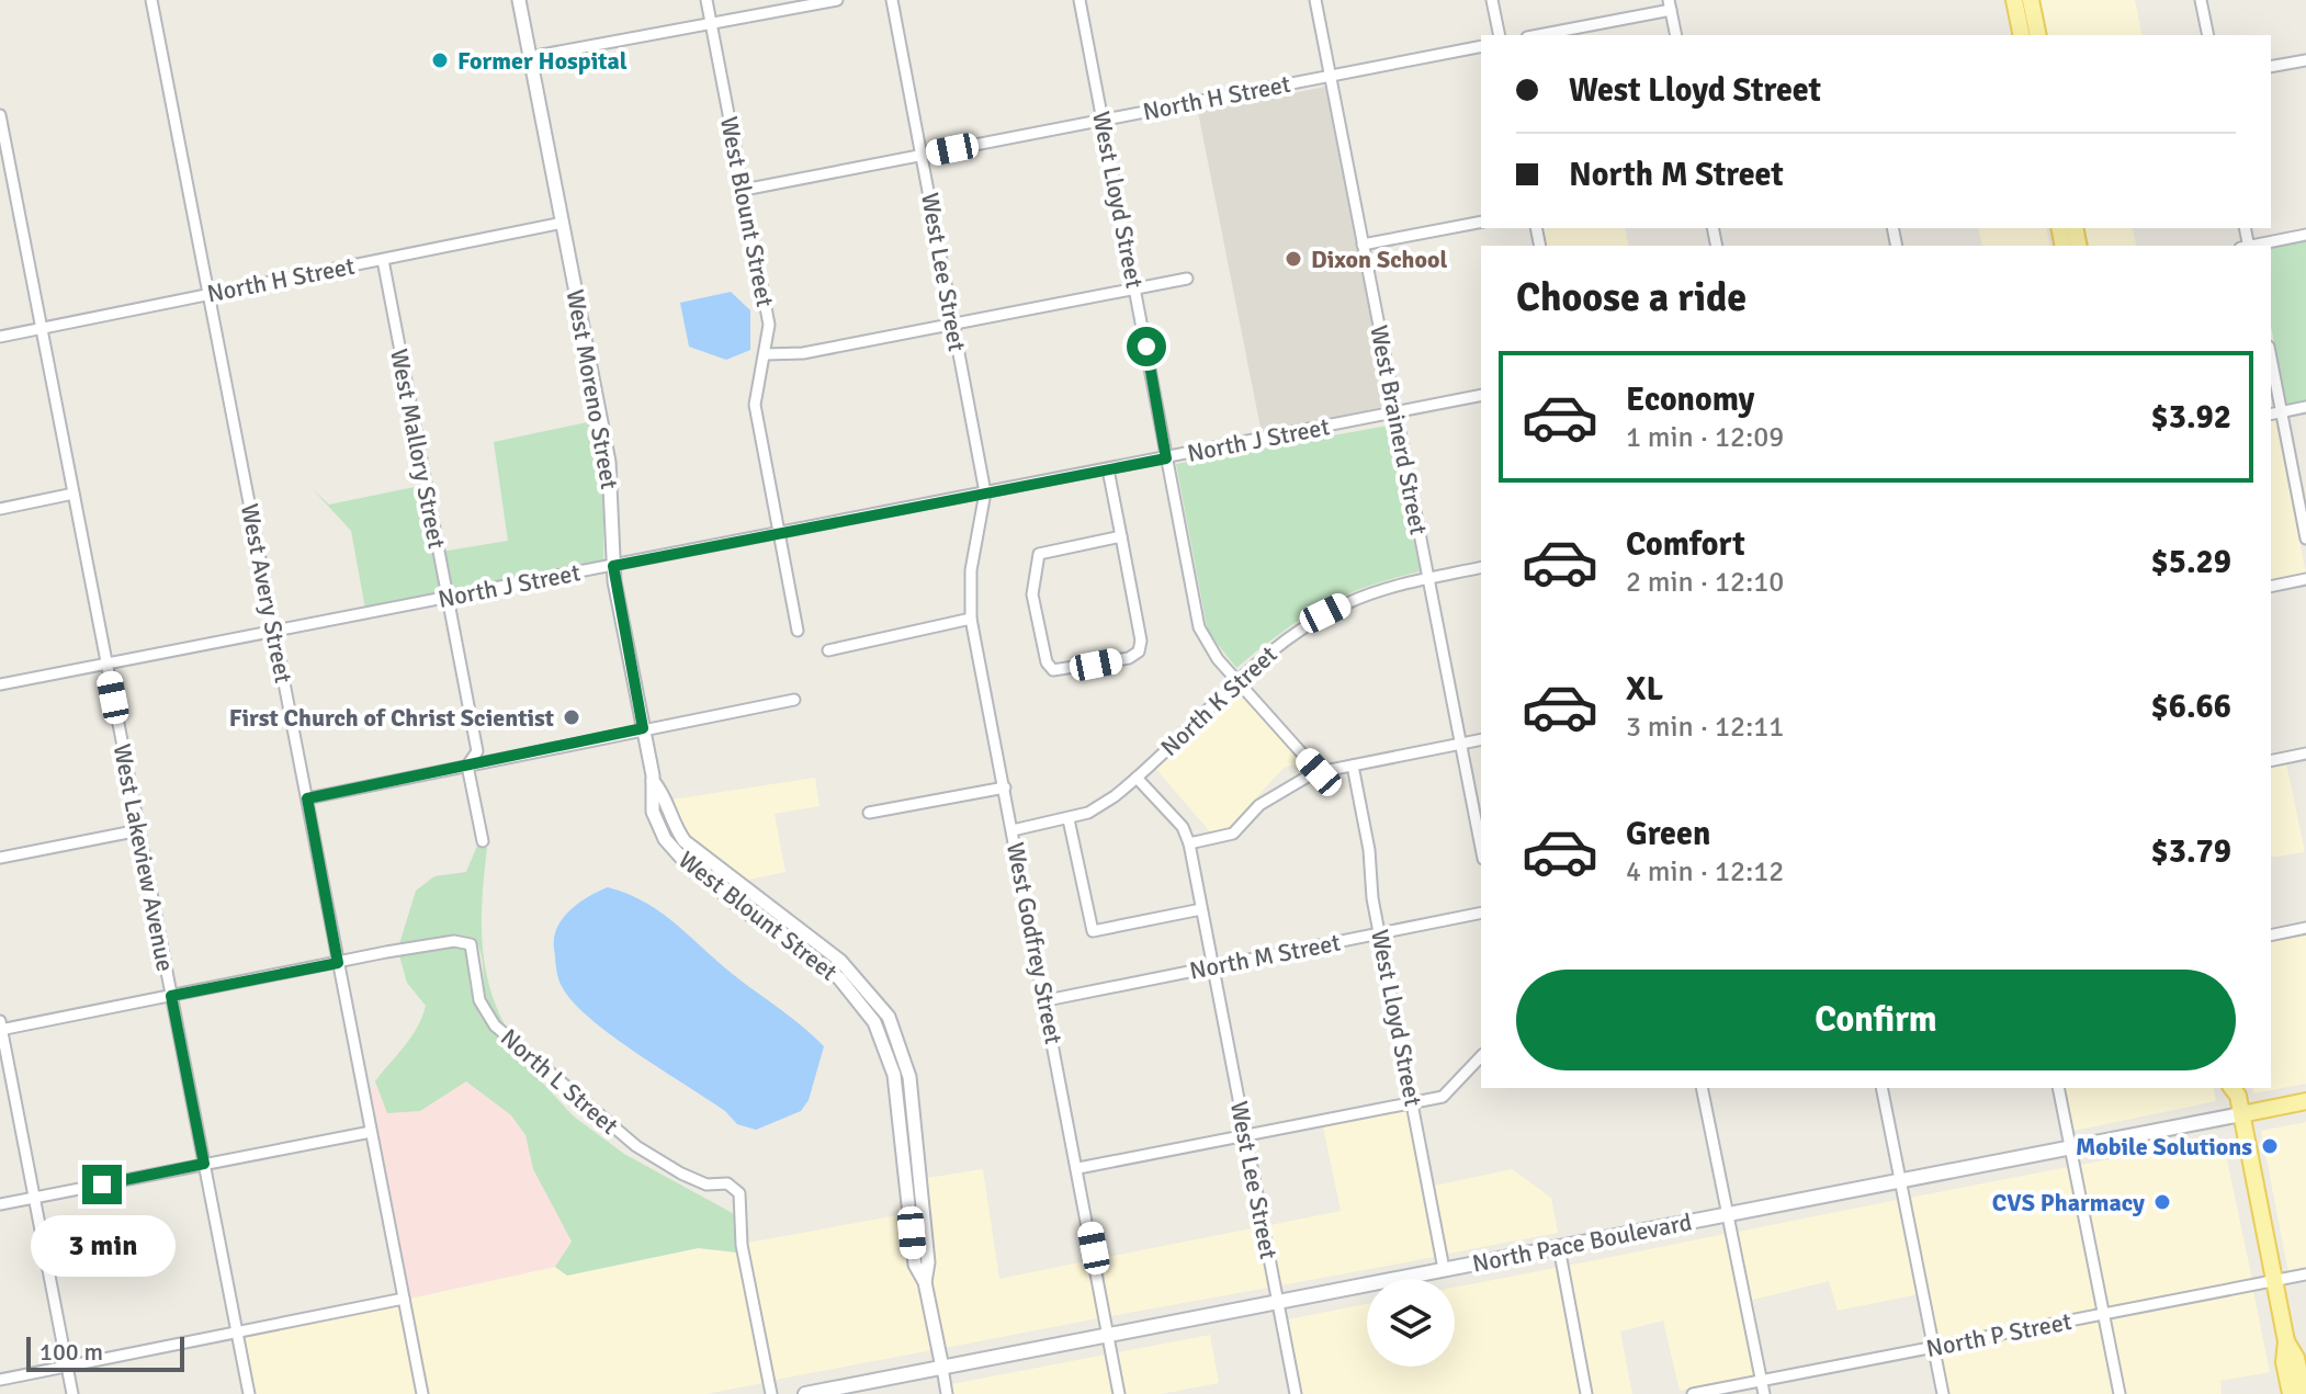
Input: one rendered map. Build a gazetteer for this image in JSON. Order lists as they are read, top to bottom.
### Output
{
  "streets": {
    "main road": ["North Pace Boulevard"],
    "street": [
      "North H Street",
      "West Lloyd Street",
      "West Blount Street",
      "West Lee Street",
      "West Moreno Street",
      "West Brainerd Street",
      "North J Street",
      "West Mallory Street",
      "West Avery Street",
      "North K Street",
      "West Lakeview Avenue",
      "West Godfrey Street",
      "North M Street",
      "North L Street",
      "North P Street"
    ]
  },
  "crossings": [
    ["North H Street", "West Lloyd Street"],
    ["North H Street", "West Blount Street"],
    ["North H Street", "West Lee Street"],
    ["North H Street", "West Moreno Street"],
    ["North H Street", "West Brainerd Street"],
    ["North H Street", "West Mallory Street"],
    ["North H Street", "West Avery Street"],
    ["North H Street", "West Lakeview Avenue"],
    ["West Lloyd Street", "North J Street"],
    ["West Lloyd Street", "North K Street"],
    ["West Lloyd Street", "North M Street"],
    ["West Lloyd Street", "North Pace Boulevard"],
    ["West Blount Street", "West Moreno Street"],
    ["West Blount Street", "North J Street"],
    ["West Blount Street", "North Pace Boulevard"],
    ["West Lee Street", "North J Street"],
    ["West Lee Street", "West Godfrey Street"],
    ["West Lee Street", "North M Street"],
    ["West Lee Street", "North Pace Boulevard"],
    ["West Moreno Street", "North J Street"],
    ["West Brainerd Street", "North J Street"],
    ["West Brainerd Street", "North K Street"],
    ["North J Street", "West Mallory Street"],
    ["North J Street", "West Avery Street"],
    ["North J Street", "West Lakeview Avenue"],
    ["North J Street", "West Godfrey Street"],
    ["West Avery Street", "North L Street"],
    ["North K Street", "West Godfrey Street"],
    ["West Lakeview Avenue", "North L Street"],
    ["West Godfrey Street", "North M Street"],
    ["West Godfrey Street", "North Pace Boulevard"]
  ],
  "places": [
    "Former Hospital",
    "Dixon School",
    "First Church of Christ Scientist",
    "Mobile Solutions",
    "CVS Pharmacy"
  ],
  "scale_bar": "100 m",
  "page": {
    "banner": ["West Lloyd Street", "North M Street"],
    "heading": "Choose a ride",
    "list": [
      {
        "name": "Economy",
        "note": "1 min · 12:09",
        "value": "$3.92"
      },
      {
        "name": "Comfort",
        "note": "2 min · 12:10",
        "value": "$5.29"
      },
      {
        "name": "XL",
        "note": "3 min · 12:11",
        "value": "$6.66"
      },
      {
        "name": "Green",
        "note": "4 min · 12:12",
        "value": "$3.79"
      }
    ],
    "buttons": "Confirm",
    "bubble": "3 min",
    "scale": "100 m"
  }
}
